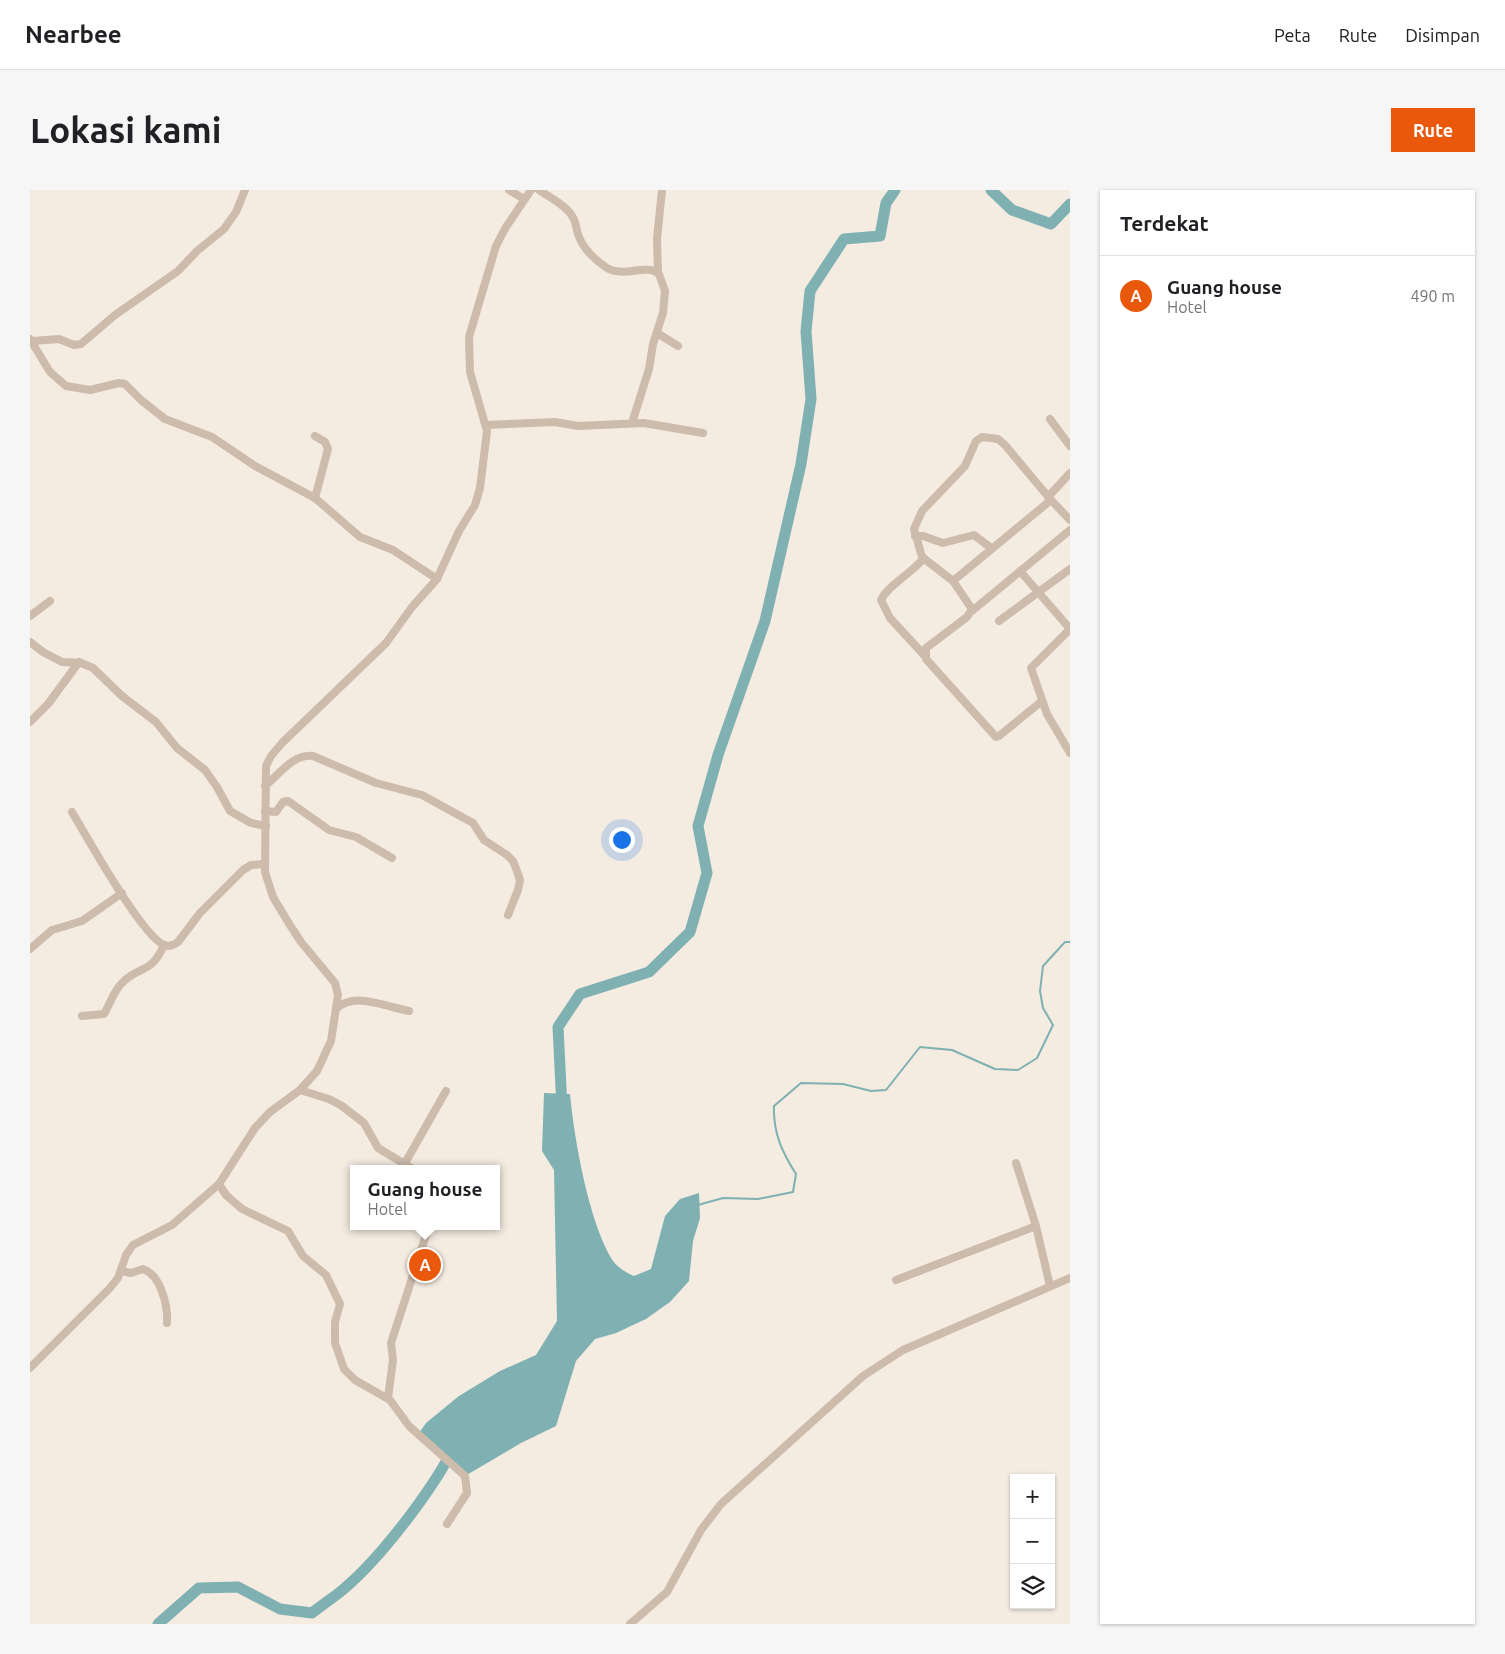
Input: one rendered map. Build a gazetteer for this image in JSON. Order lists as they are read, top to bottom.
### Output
{
  "page": {
    "header": "Nearbee",
    "nav": ["Peta", "Rute", "Disimpan"],
    "buttons": "Rute",
    "title": "Lokasi kami",
    "heading": "Terdekat",
    "list": [
      {
        "mark": "A",
        "name": "Guang house",
        "note": "Hotel",
        "value": "490 m"
      }
    ],
    "popup": ["Guang house", "Hotel"],
    "pins": "A",
    "map_buttons": ["+", "−"]
  }
}
